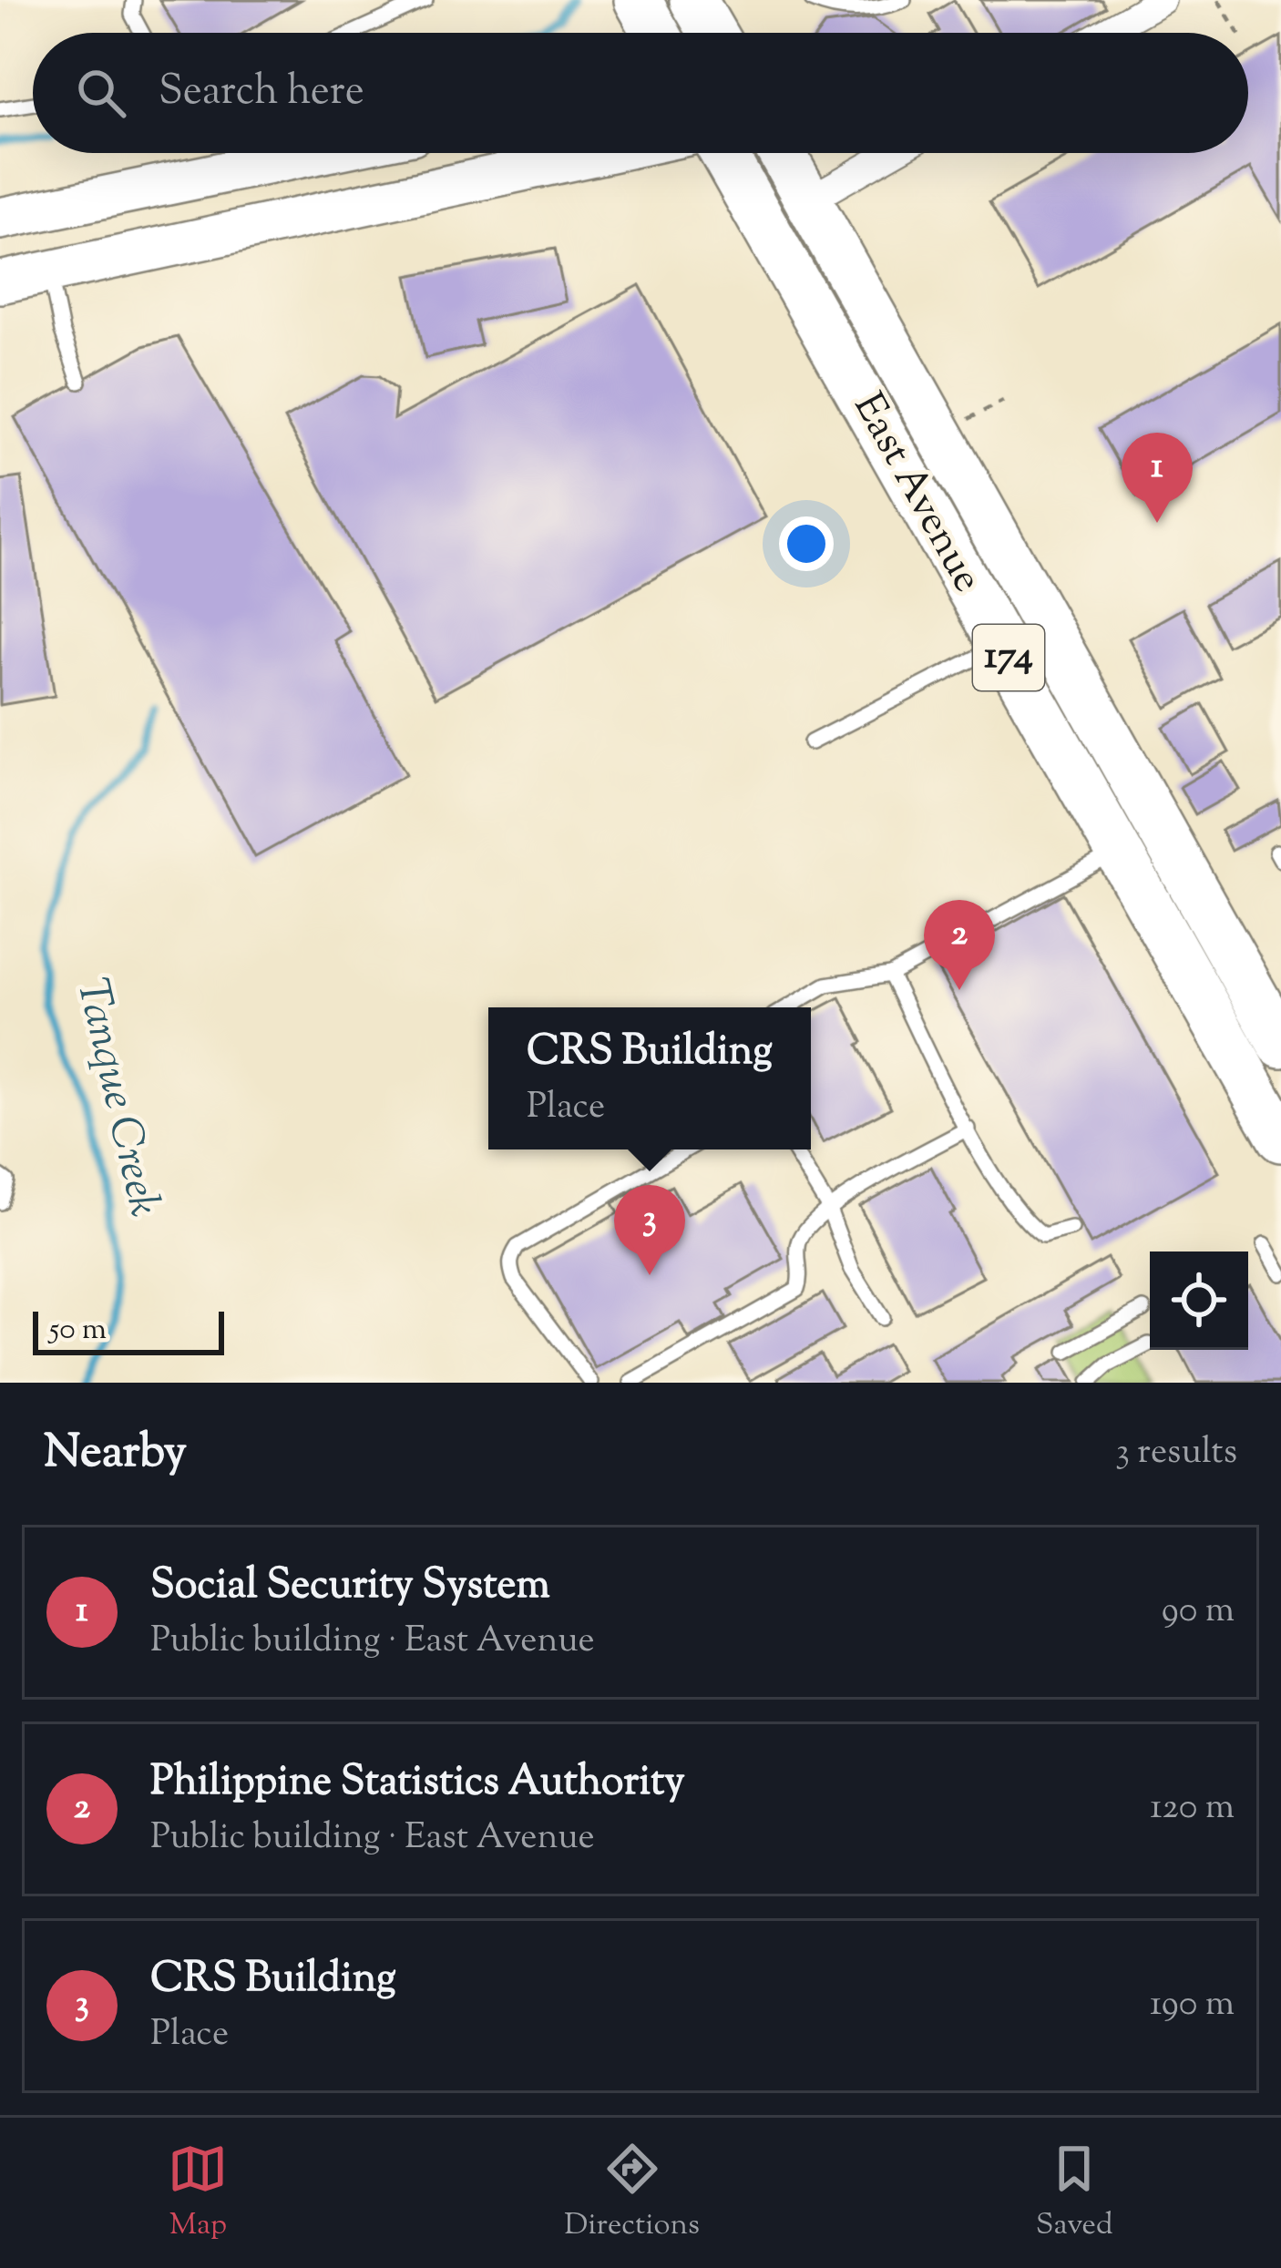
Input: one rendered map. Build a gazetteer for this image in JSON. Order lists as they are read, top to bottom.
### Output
{
  "streets": {
    "main road": ["East Avenue", "174"]
  },
  "water": ["Tanque Creek"],
  "scale_bar": "50 m",
  "page": {
    "search": "Search here",
    "pins": ["1", "2", "3"],
    "popup": ["CRS Building", "Place"],
    "scale": "50 m",
    "heading": ["Nearby", "3 results"],
    "list": [
      {
        "mark": "1",
        "name": "Social Security System",
        "note": "Public building · East Avenue",
        "value": "90 m"
      },
      {
        "mark": "2",
        "name": "Philippine Statistics Authority",
        "note": "Public building · East Avenue",
        "value": "120 m"
      },
      {
        "mark": "3",
        "name": "CRS Building",
        "note": "Place",
        "value": "190 m"
      }
    ],
    "nav": ["Map", "Directions", "Saved"]
  }
}
